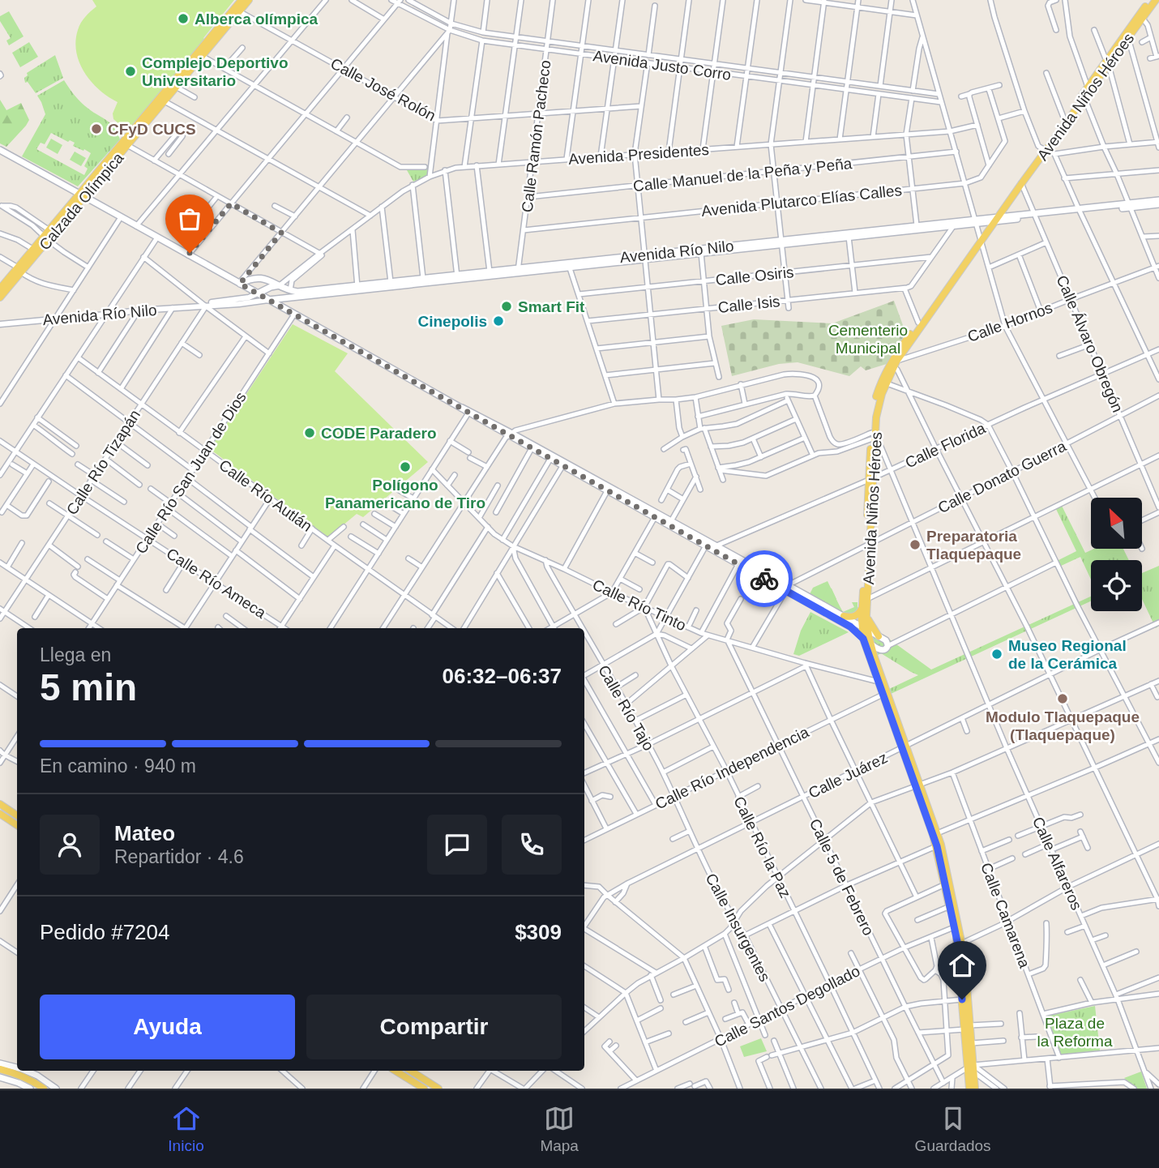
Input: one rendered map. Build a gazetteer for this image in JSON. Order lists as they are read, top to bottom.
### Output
{
  "streets": {
    "main road": ["Avenida Niños Héroes", "Calzada Olímpica", "Avenida Río Nilo"],
    "street": [
      "Avenida Justo Corro",
      "Calle José Rolón",
      "Calle Ramón Pacheco",
      "Avenida Presidentes",
      "Calle Manuel de la Peña y Peña",
      "Avenida Plutarco Elías Calles",
      "Calle Osiris",
      "Calle Isis",
      "Calle Hornos",
      "Calle Álvaro Obregón",
      "Calle Florida",
      "Calle Río Tizapán",
      "Calle Río San Juan de Dios",
      "Calle Donato Guerra",
      "Calle Río Autlán",
      "Calle Río Ameca",
      "Calle Río Tinto",
      "Calle Río Tajo",
      "Calle Río Independencia",
      "Calle Juárez",
      "Calle Río la Paz",
      "Calle Alfareros",
      "Calle 5 de Febrero",
      "Calle Camarena",
      "Calle Insurgentes",
      "Calle Santos Degollado"
    ]
  },
  "crossings": [
    ["Avenida Justo Corro", "Calle Ramón Pacheco"],
    ["Calle José Rolón", "Calle Ramón Pacheco"],
    ["Calle José Rolón", "Calzada Olímpica"],
    ["Avenida Niños Héroes", "Avenida Río Nilo"],
    ["Avenida Niños Héroes", "Calle Hornos"],
    ["Avenida Niños Héroes", "Calle Álvaro Obregón"],
    ["Avenida Niños Héroes", "Calle Florida"],
    ["Avenida Niños Héroes", "Calle Donato Guerra"],
    ["Avenida Niños Héroes", "Calle Río Tinto"],
    ["Avenida Niños Héroes", "Calle Río Independencia"],
    ["Avenida Niños Héroes", "Calle Juárez"],
    ["Avenida Niños Héroes", "Calle Alfareros"],
    ["Avenida Niños Héroes", "Calle Santos Degollado"],
    ["Calle Ramón Pacheco", "Avenida Presidentes"],
    ["Calle Ramón Pacheco", "Calle Manuel de la Peña y Peña"],
    ["Calle Ramón Pacheco", "Avenida Plutarco Elías Calles"],
    ["Calle Ramón Pacheco", "Avenida Río Nilo"],
    ["Avenida Presidentes", "Avenida Río Nilo"],
    ["Avenida Río Nilo", "Calle Álvaro Obregón"],
    ["Avenida Río Nilo", "Calle Río Tizapán"],
    ["Calle Hornos", "Calle Álvaro Obregón"],
    ["Calle Álvaro Obregón", "Calle Florida"],
    ["Calle Álvaro Obregón", "Calle Donato Guerra"],
    ["Calle Florida", "Calle Alfareros"],
    ["Calle Río Tizapán", "Calle Río Autlán"],
    ["Calle Río Tizapán", "Calle Río Ameca"],
    ["Calle Río San Juan de Dios", "Calle Río Autlán"],
    ["Calle Río San Juan de Dios", "Calle Río Ameca"],
    ["Calle Donato Guerra", "Calle Alfareros"],
    ["Calle Río Tinto", "Calle Río Tajo"],
    ["Calle Río Tinto", "Calle Río la Paz"],
    ["Calle Río Tinto", "Calle 5 de Febrero"],
    ["Calle Río Tajo", "Calle Río Independencia"],
    ["Calle Río Tajo", "Calle Insurgentes"],
    ["Calle Río Independencia", "Calle Río la Paz"],
    ["Calle Río Independencia", "Calle 5 de Febrero"],
    ["Calle Río Independencia", "Calle Insurgentes"],
    ["Calle Juárez", "Calle Río la Paz"],
    ["Calle Juárez", "Calle Alfareros"],
    ["Calle Juárez", "Calle 5 de Febrero"],
    ["Calle Juárez", "Calle Insurgentes"],
    ["Calle Río la Paz", "Calle Santos Degollado"],
    ["Calle 5 de Febrero", "Calle Santos Degollado"],
    ["Calle Insurgentes", "Calle Santos Degollado"]
  ],
  "parks": ["Cementerio Municipal", "Plaza de la Reforma"],
  "places": [
    "Alberca olímpica",
    "Complejo Deportivo Universitario",
    "CFyD CUCS",
    "Smart Fit",
    "Cinepolis",
    "CODE Paradero",
    "Polígono Panamericano de Tiro",
    "Preparatoria Tlaquepaque",
    "Museo Regional de la Cerámica",
    "Modulo Tlaquepaque (Tlaquepaque)"
  ],
  "north": "top left",
  "page": {
    "heading": ["5 min", "Llega en", "06:32–06:37"],
    "panel": [
      "Mateo",
      "Repartidor · 4.6",
      "Pedido #7204",
      "$309"
    ],
    "bar": "En camino · 940 m",
    "buttons": ["Ayuda", "Compartir"],
    "tabs": ["Inicio", "Mapa", "Guardados"]
  }
}
